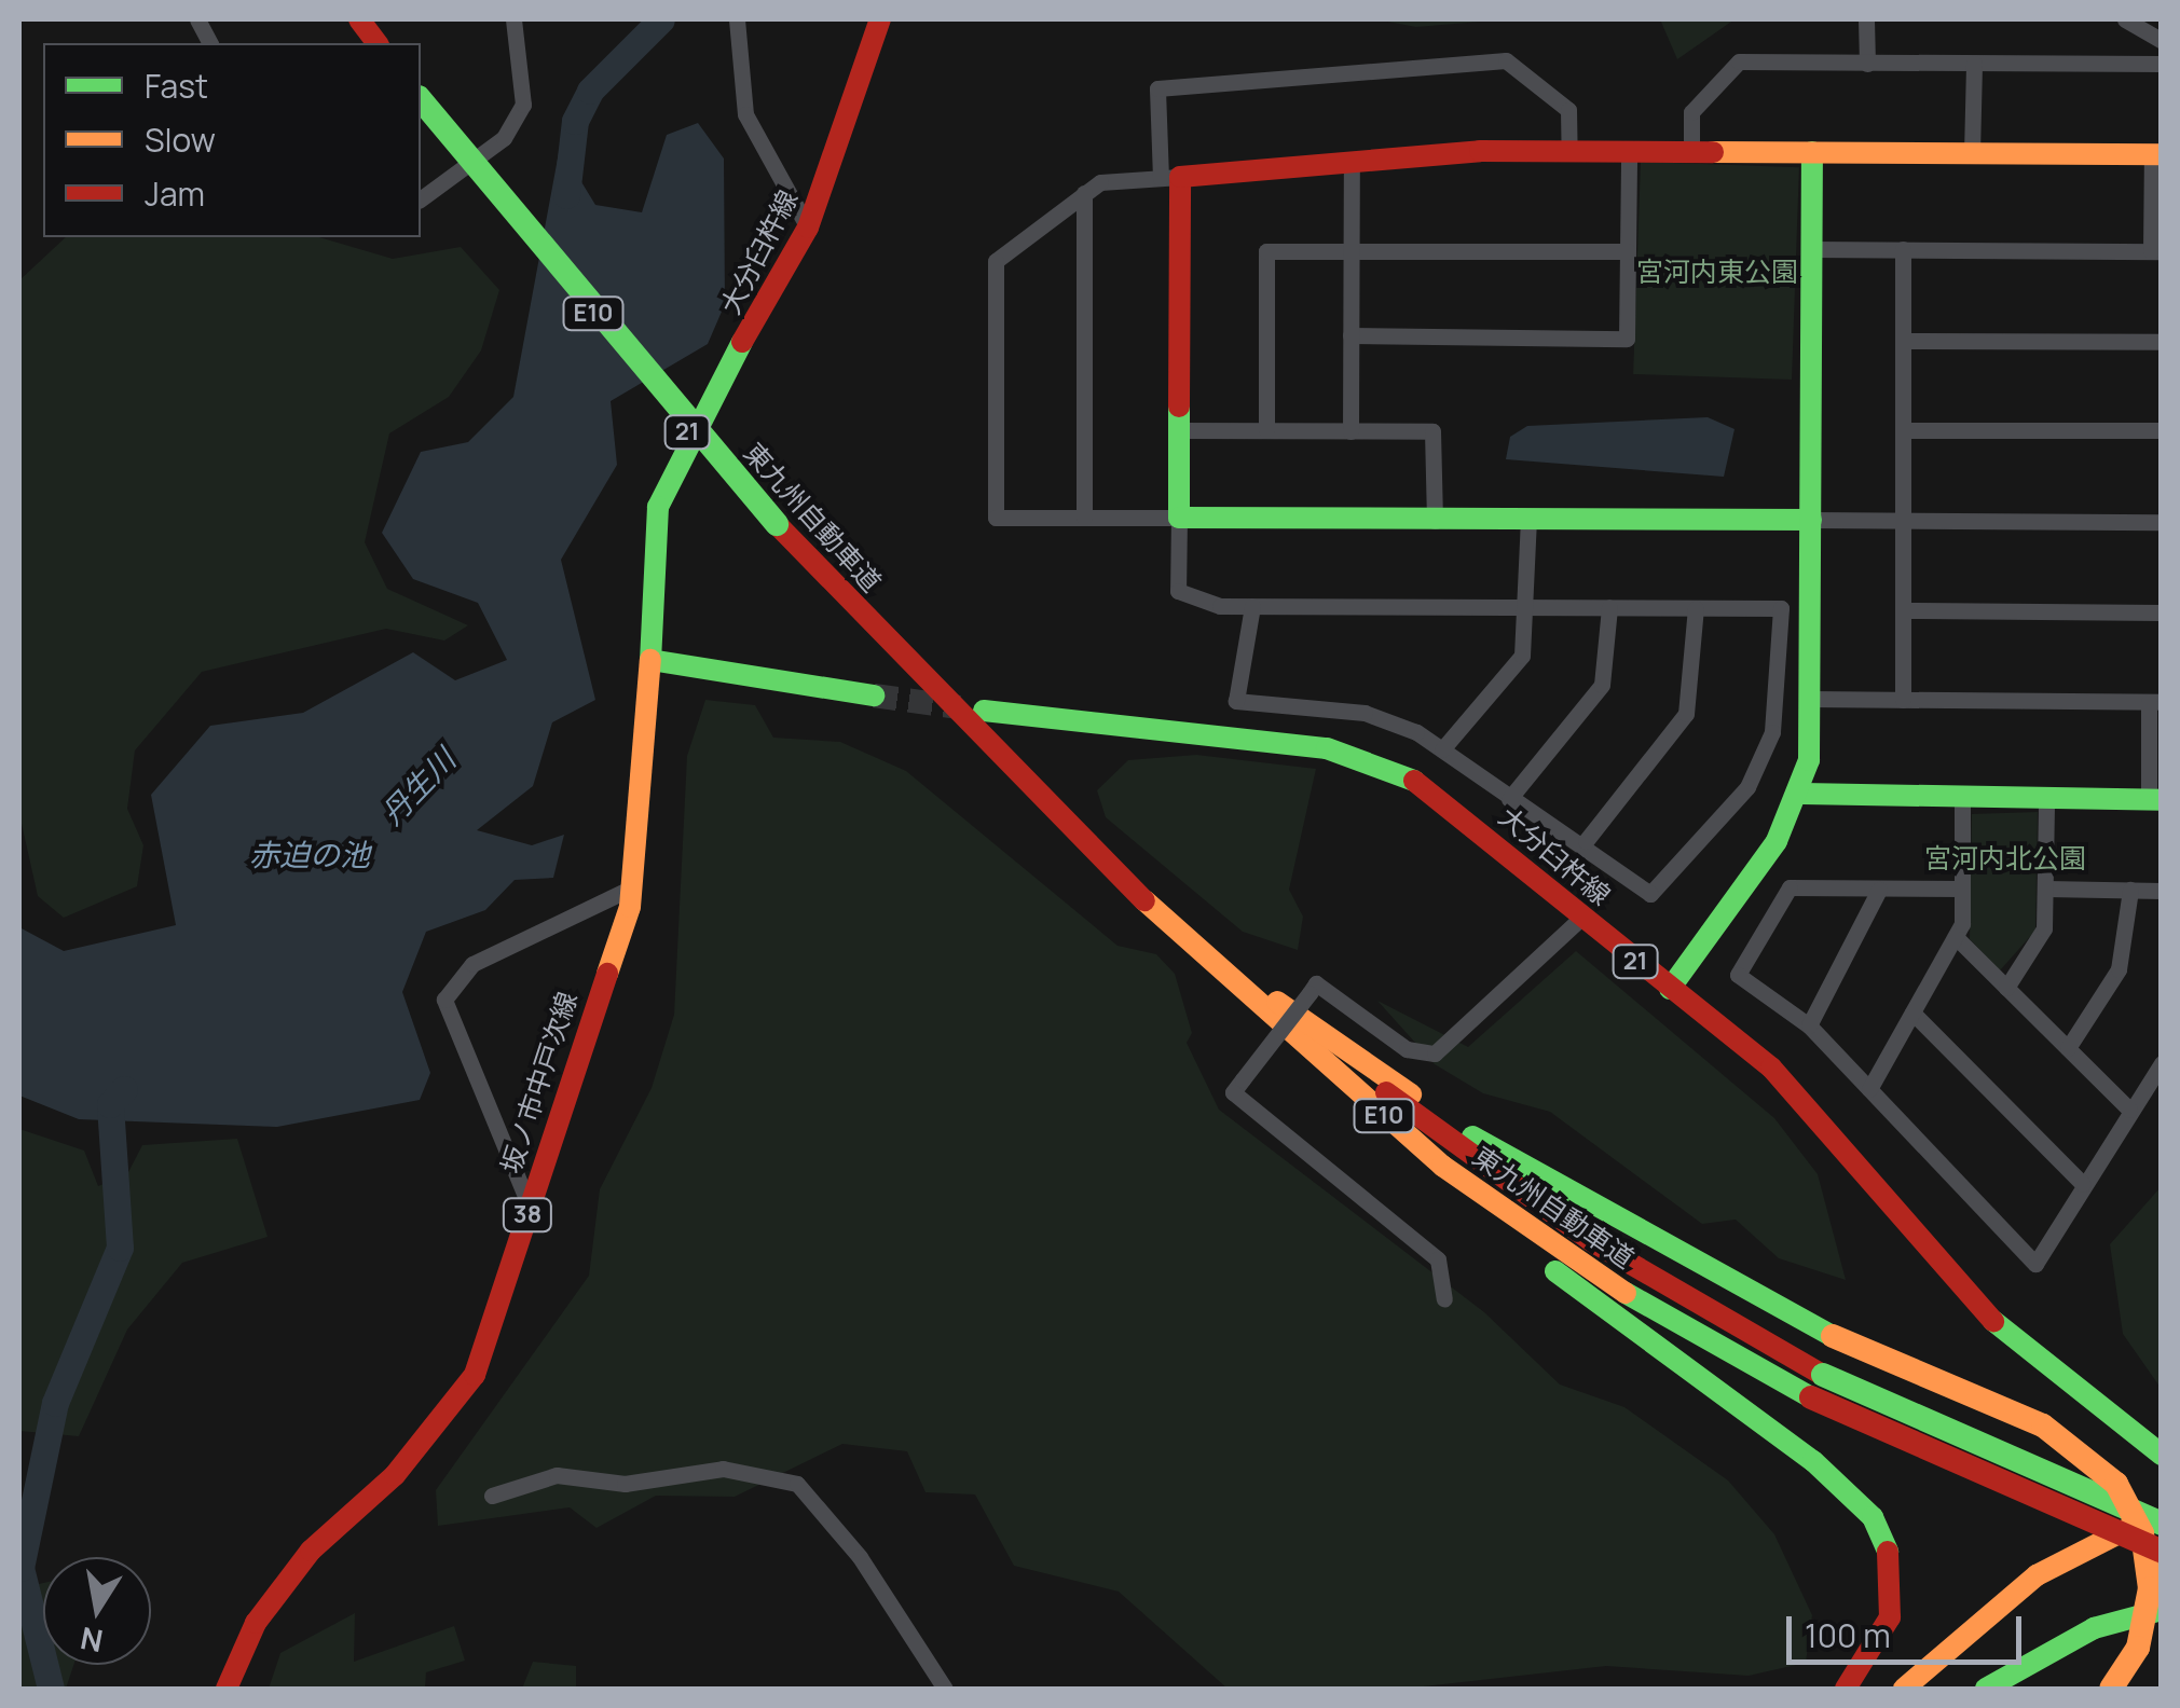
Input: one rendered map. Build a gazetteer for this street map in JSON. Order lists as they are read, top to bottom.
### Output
{
  "streets": {
    "main road": [
      "大分臼杵線",
      "E10",
      "21",
      "東九州自動車道",
      "坂ノ市中戸次線",
      "38"
    ]
  },
  "crossings": [
    ["大分臼杵線", "坂ノ市中戸次線"]
  ],
  "water": ["丹生川", "赤迫の池"],
  "parks": ["宮河内東公園", "宮河内北公園"],
  "legend": ["Fast", "Slow", "Jam"],
  "scale_bar": "100 m",
  "north": "bottom"
}
